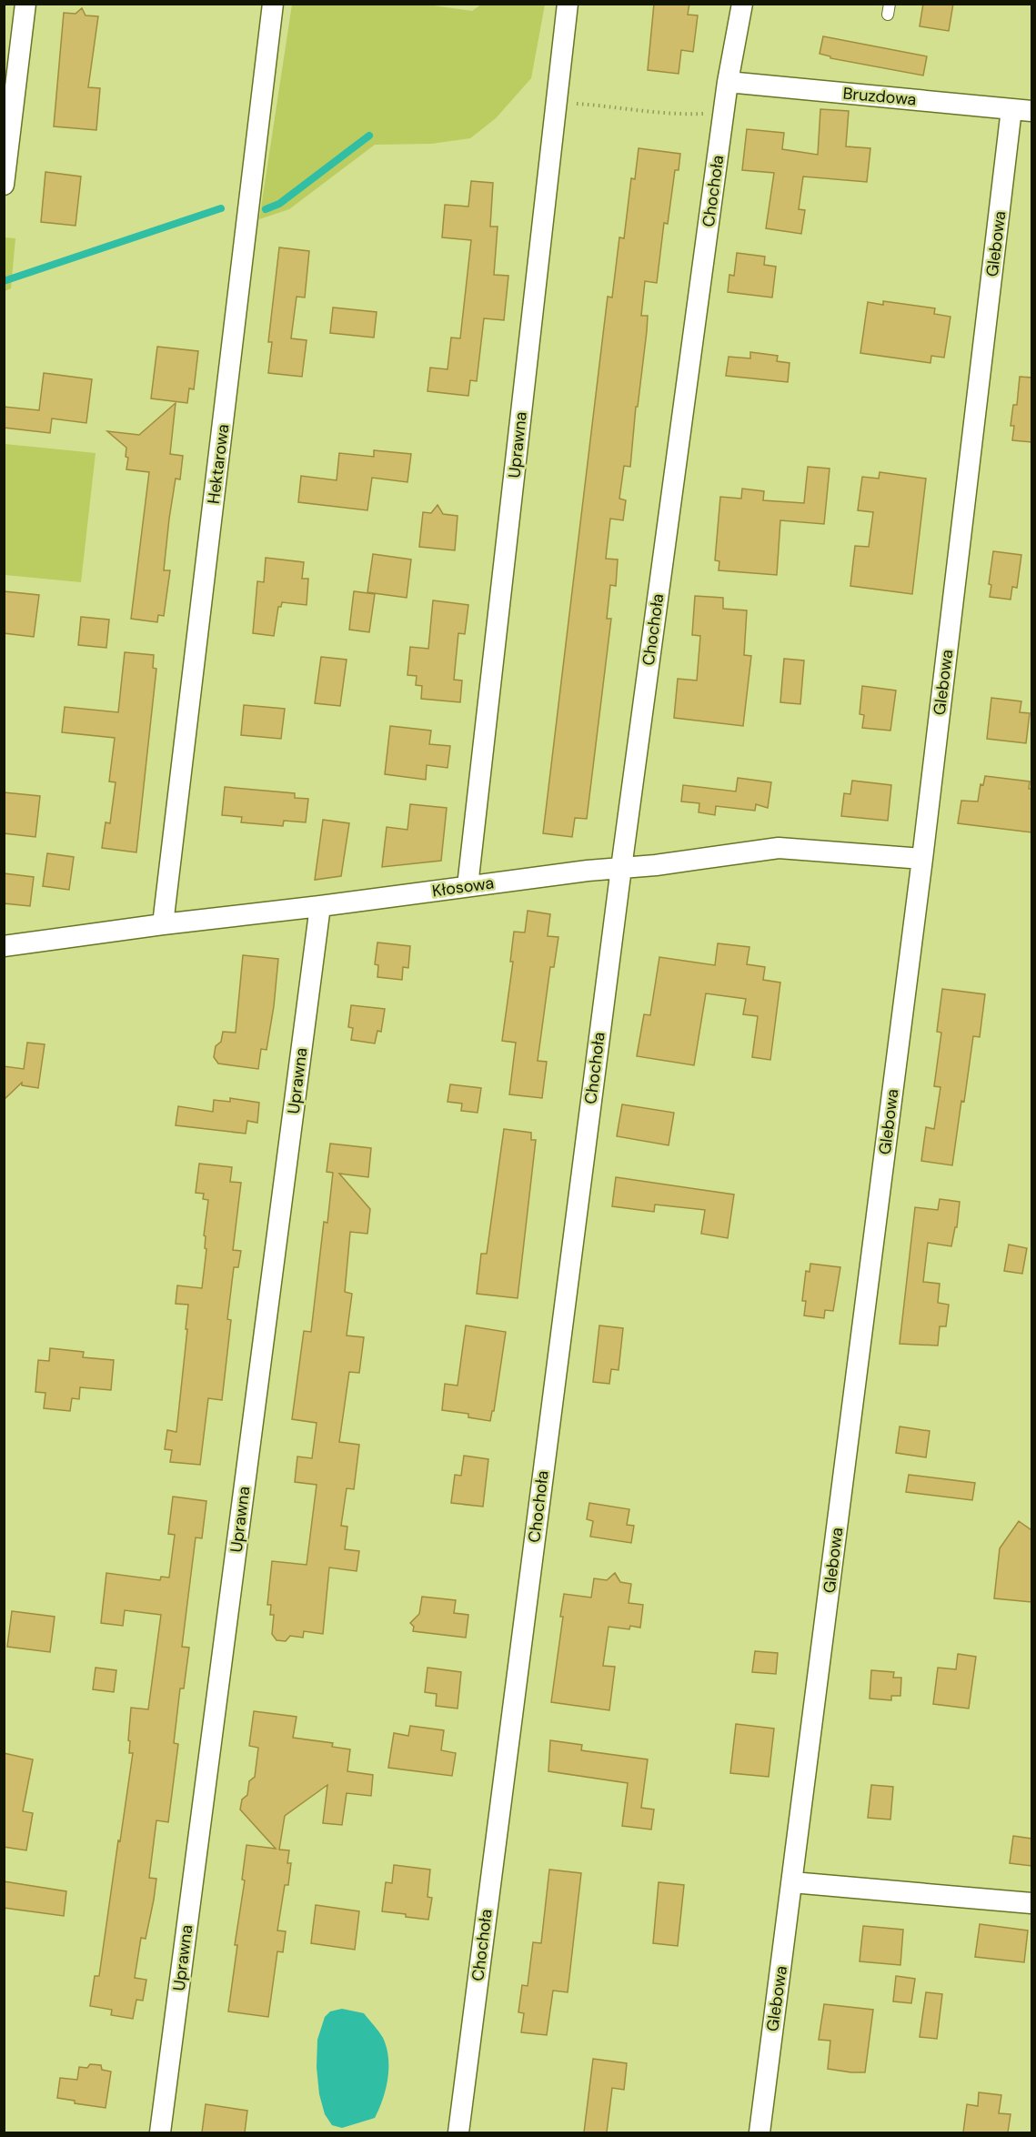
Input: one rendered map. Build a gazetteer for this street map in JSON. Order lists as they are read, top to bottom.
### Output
{
  "streets": {
    "street": [
      "Bruzdowa",
      "Chochoła",
      "Glebowa",
      "Uprawna",
      "Hektarowa",
      "Kłosowa"
    ]
  },
  "crossings": [
    ["Bruzdowa", "Chochoła"],
    ["Bruzdowa", "Glebowa"],
    ["Chochoła", "Kłosowa"],
    ["Glebowa", "Kłosowa"],
    ["Uprawna", "Kłosowa"],
    ["Hektarowa", "Kłosowa"]
  ]
}
